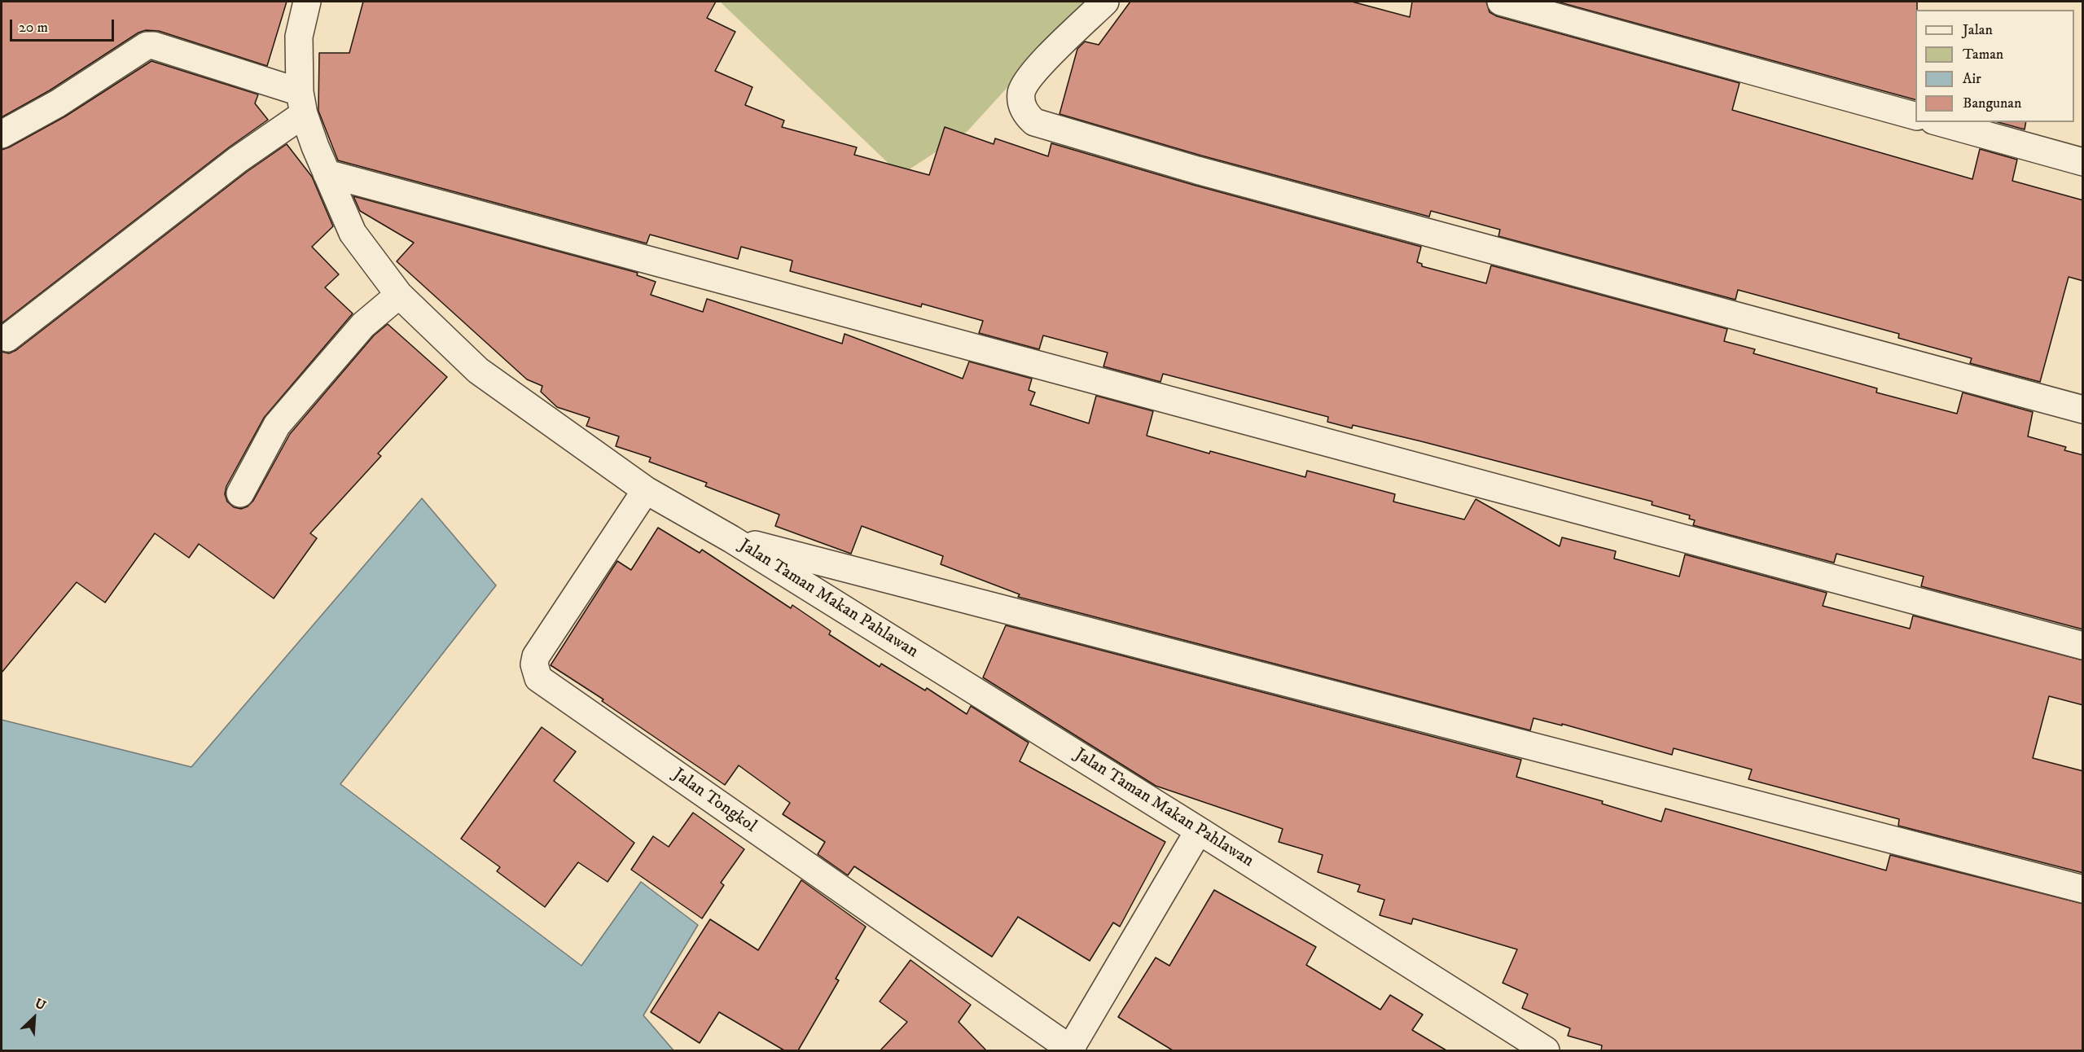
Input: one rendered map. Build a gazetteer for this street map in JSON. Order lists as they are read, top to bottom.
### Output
{
  "streets": {
    "street": ["Jalan Taman Makan Pahlawan", "Jalan Tongkol"]
  },
  "crossings": [
    ["Jalan Taman Makan Pahlawan", "Jalan Tongkol"]
  ],
  "legend": [
    "Jalan",
    "Taman",
    "Air",
    "Bangunan"
  ],
  "scale_bar": "20 m",
  "north": "top right"
}
